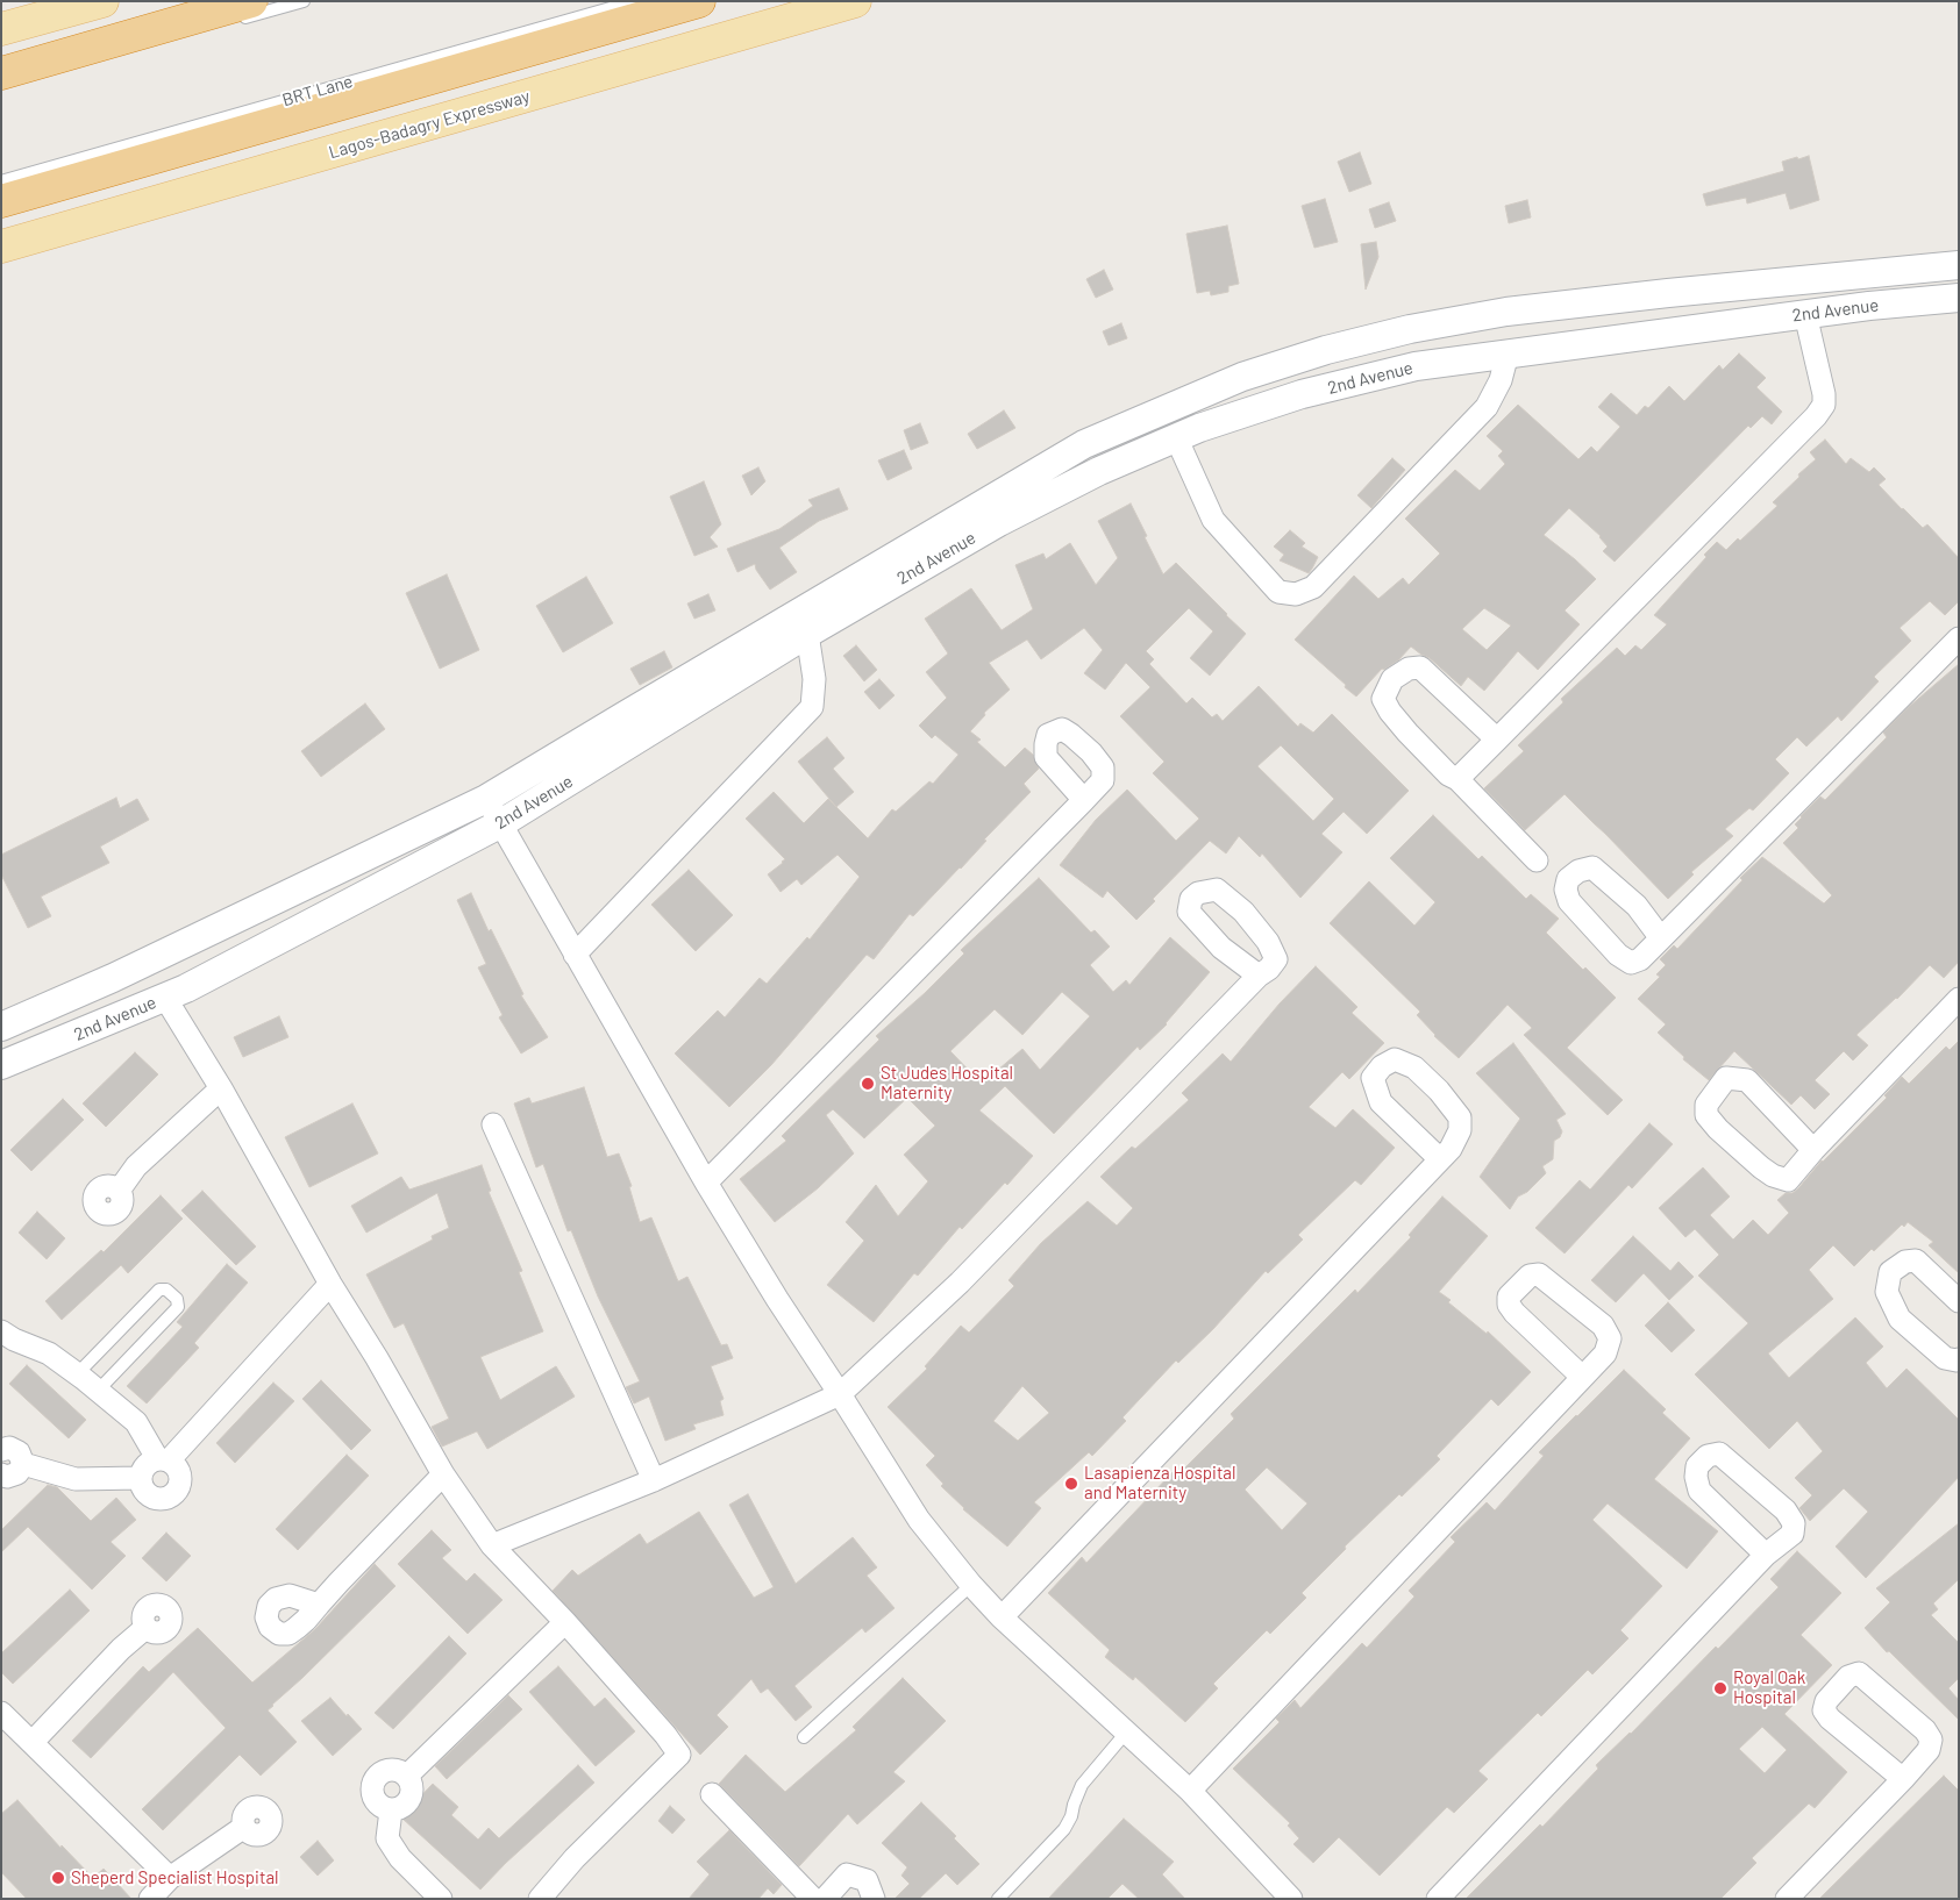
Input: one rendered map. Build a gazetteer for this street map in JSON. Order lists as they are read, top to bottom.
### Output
{
  "streets": {
    "main road": ["Lagos-Badagry Expressway"],
    "street": ["2nd Avenue"],
    "lane": ["BRT Lane"]
  },
  "places": [
    "St Judes Hospital Maternity",
    "Lasapienza Hospital and Maternity",
    "Royal Oak Hospital",
    "Sheperd Specialist Hospital"
  ]
}
